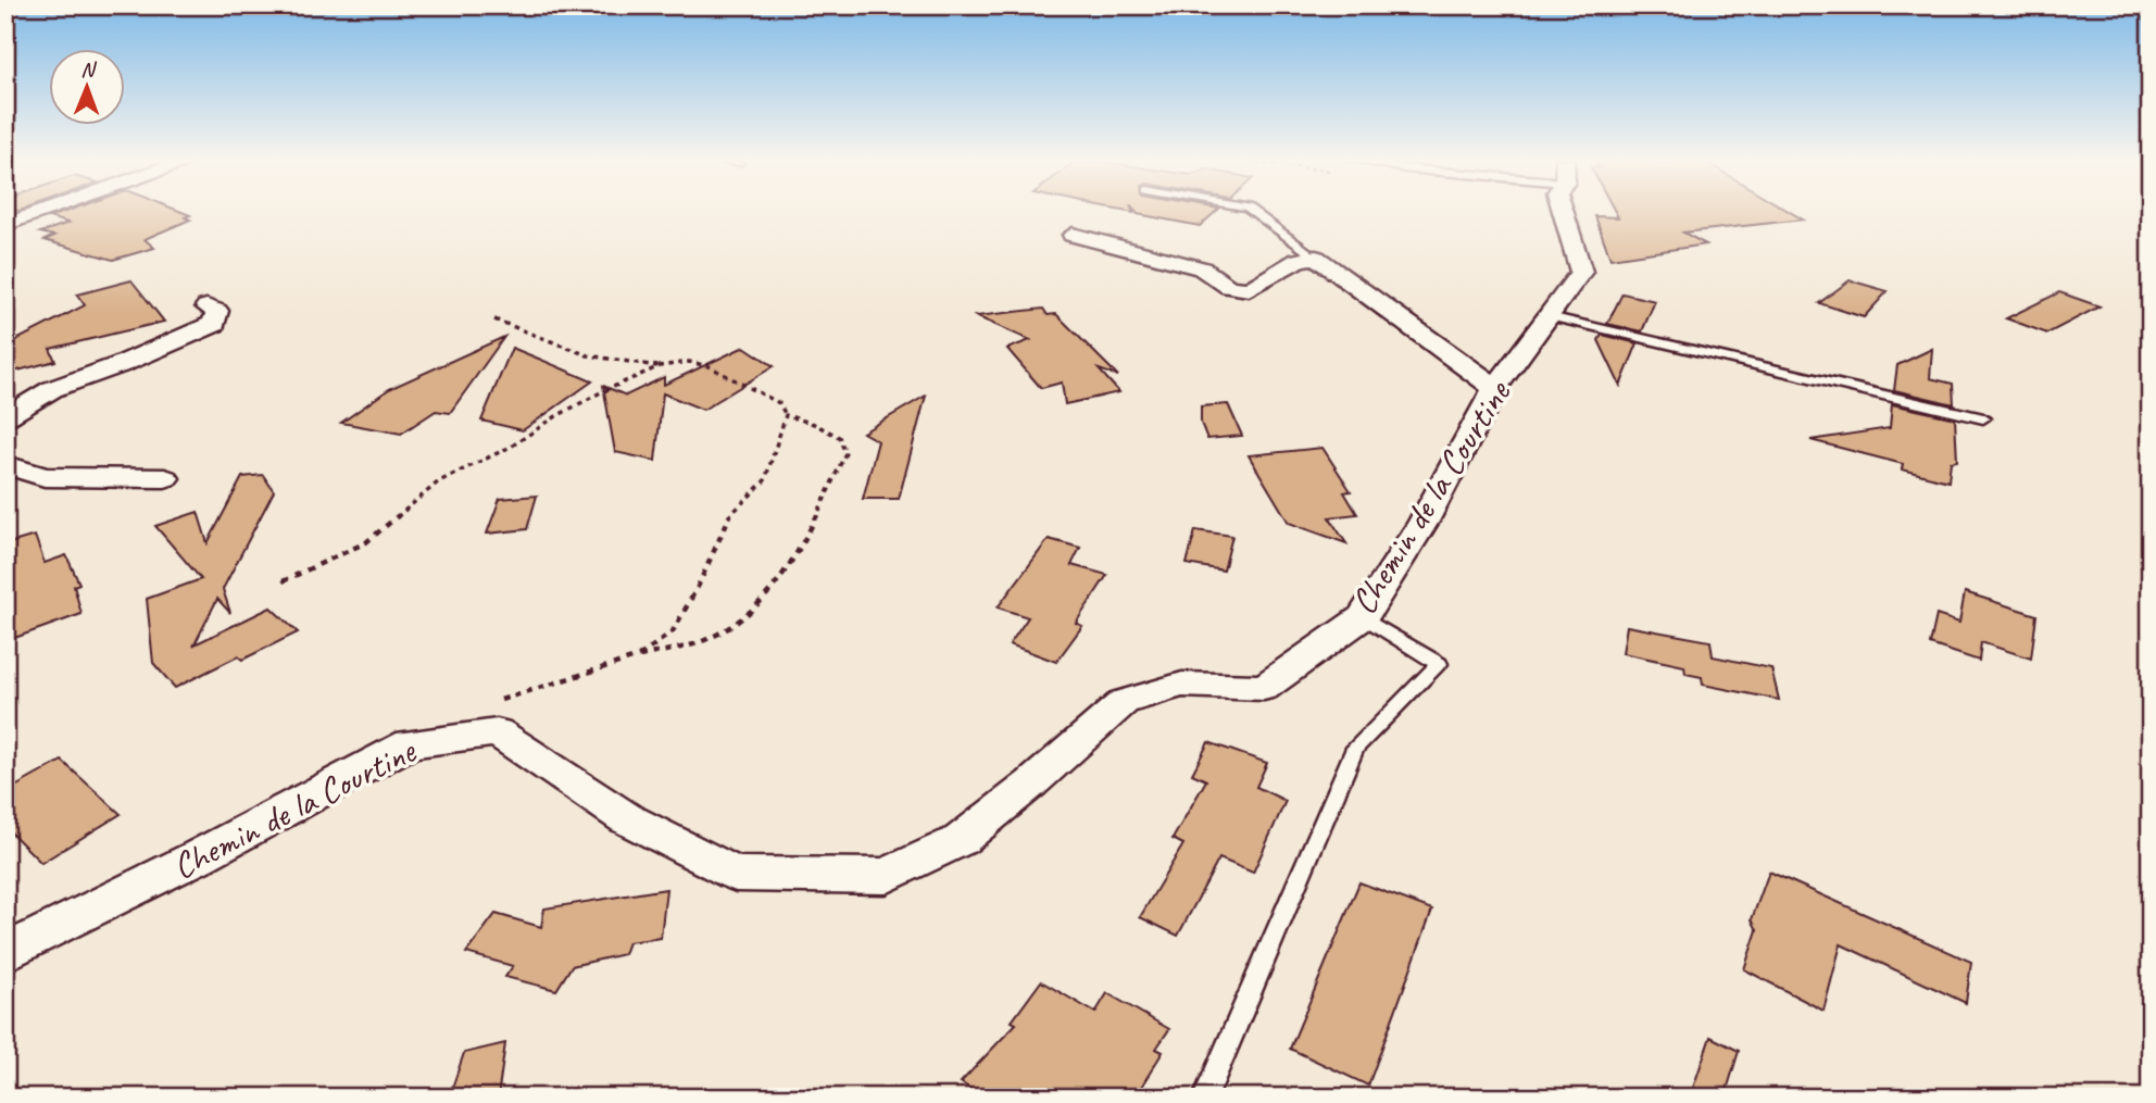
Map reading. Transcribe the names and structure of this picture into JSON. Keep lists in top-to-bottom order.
{
  "streets": {
    "street": ["Chemin de la Courtine"]
  },
  "north": "top"
}
